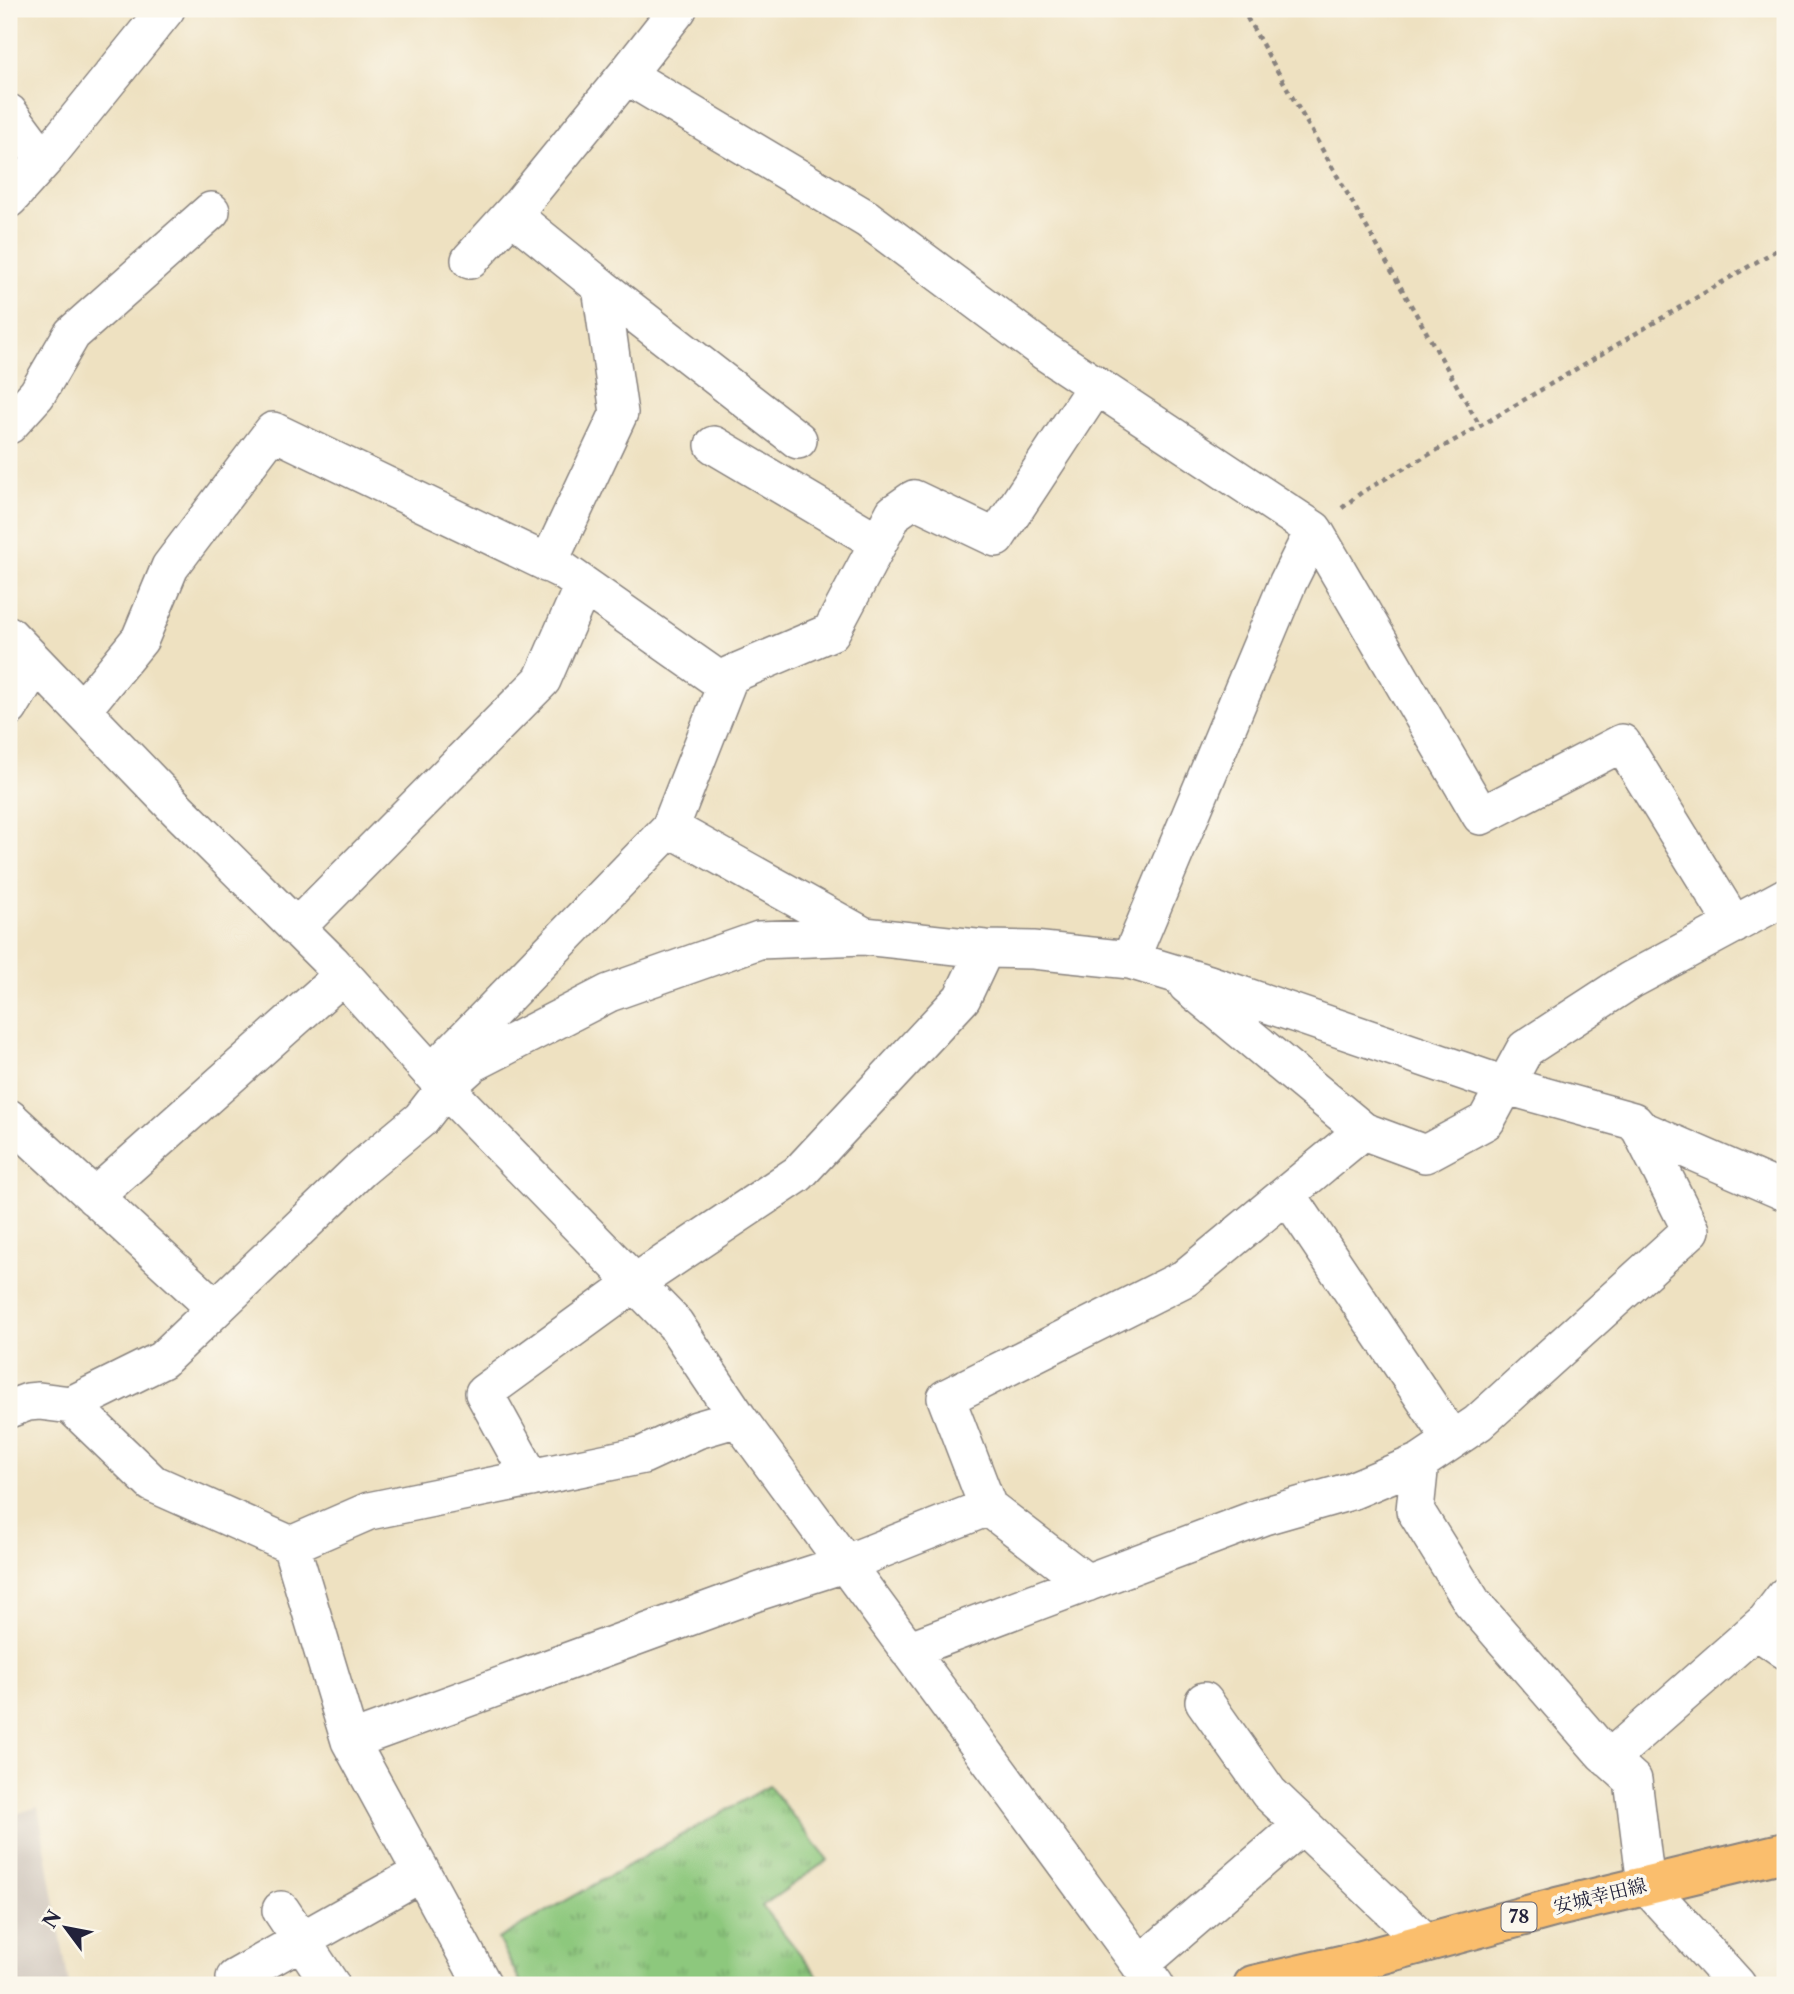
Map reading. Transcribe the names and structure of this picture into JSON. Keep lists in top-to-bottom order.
{
  "streets": {
    "main road": ["安城幸田線", "78"]
  },
  "north": "top left"
}
